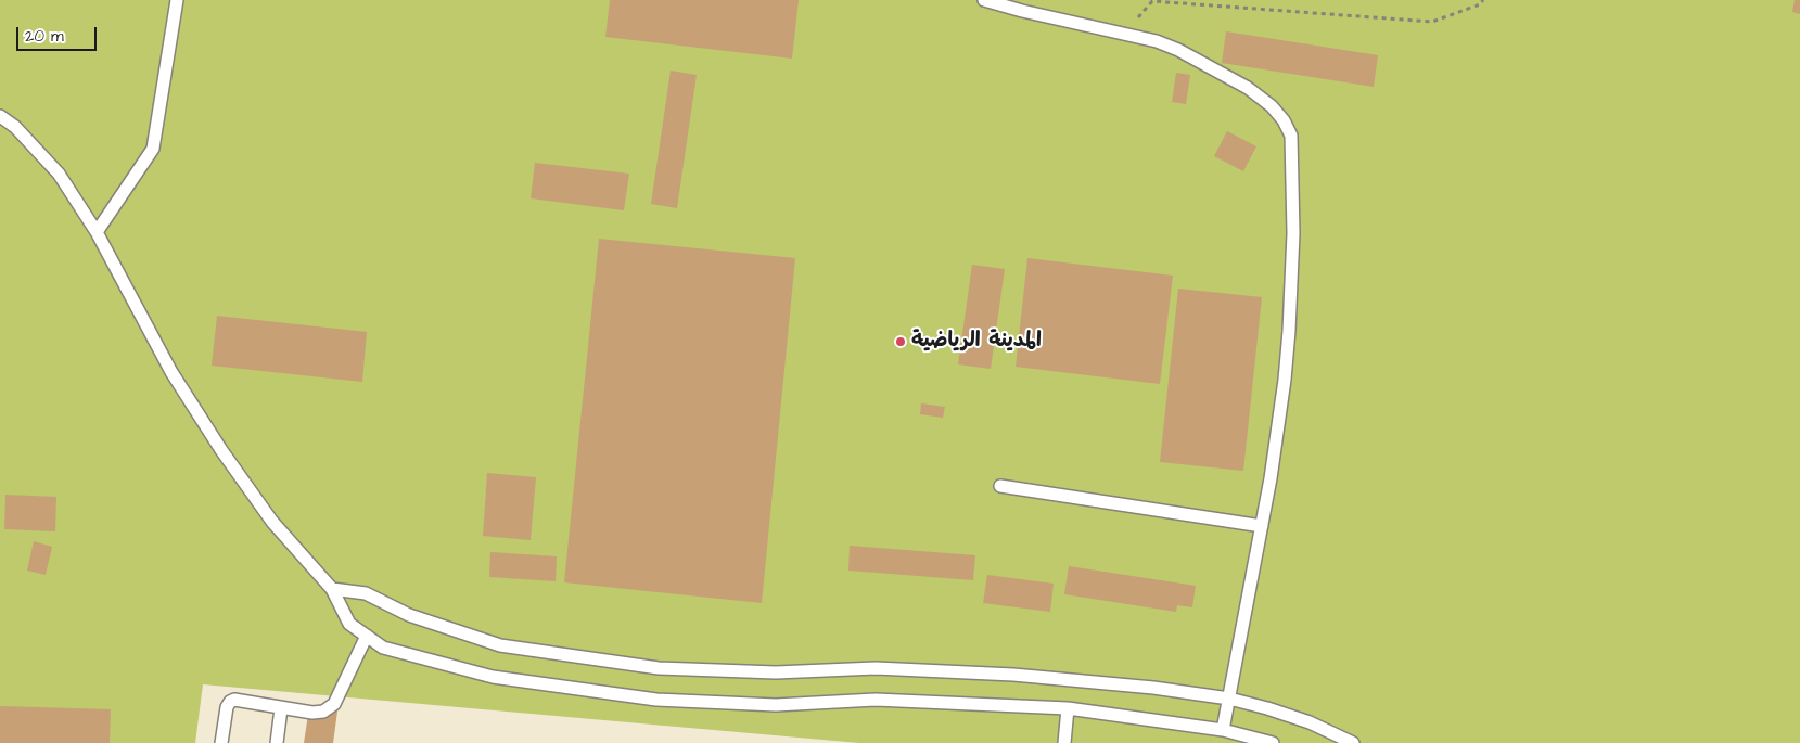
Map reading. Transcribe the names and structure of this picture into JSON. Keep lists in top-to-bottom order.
{
  "places": ["المدينة الرياضية"],
  "scale_bar": "20 m"
}
